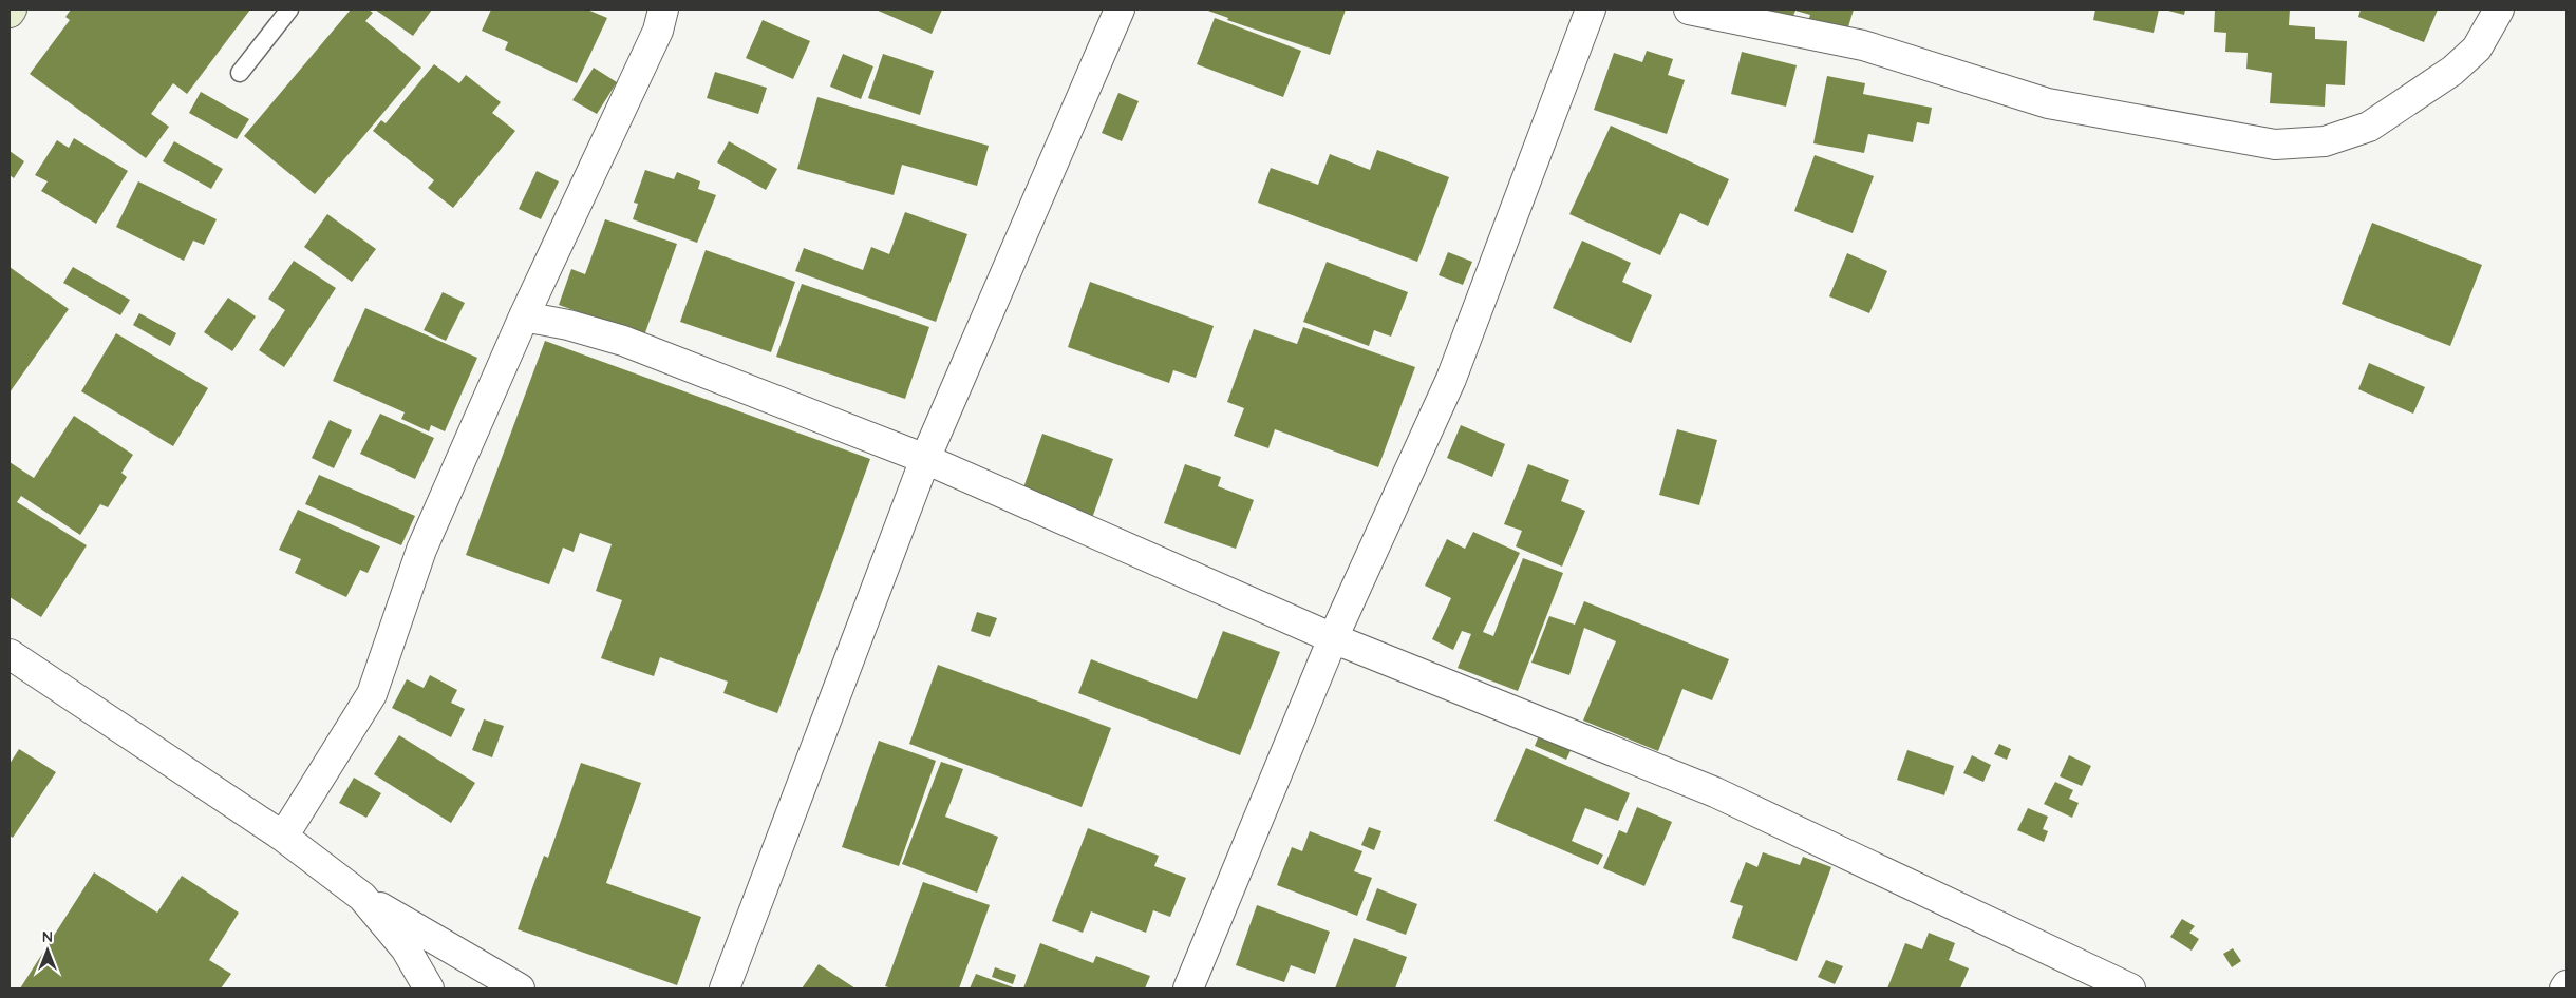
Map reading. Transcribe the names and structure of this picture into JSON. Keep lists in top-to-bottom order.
{
  "north": "top"
}
